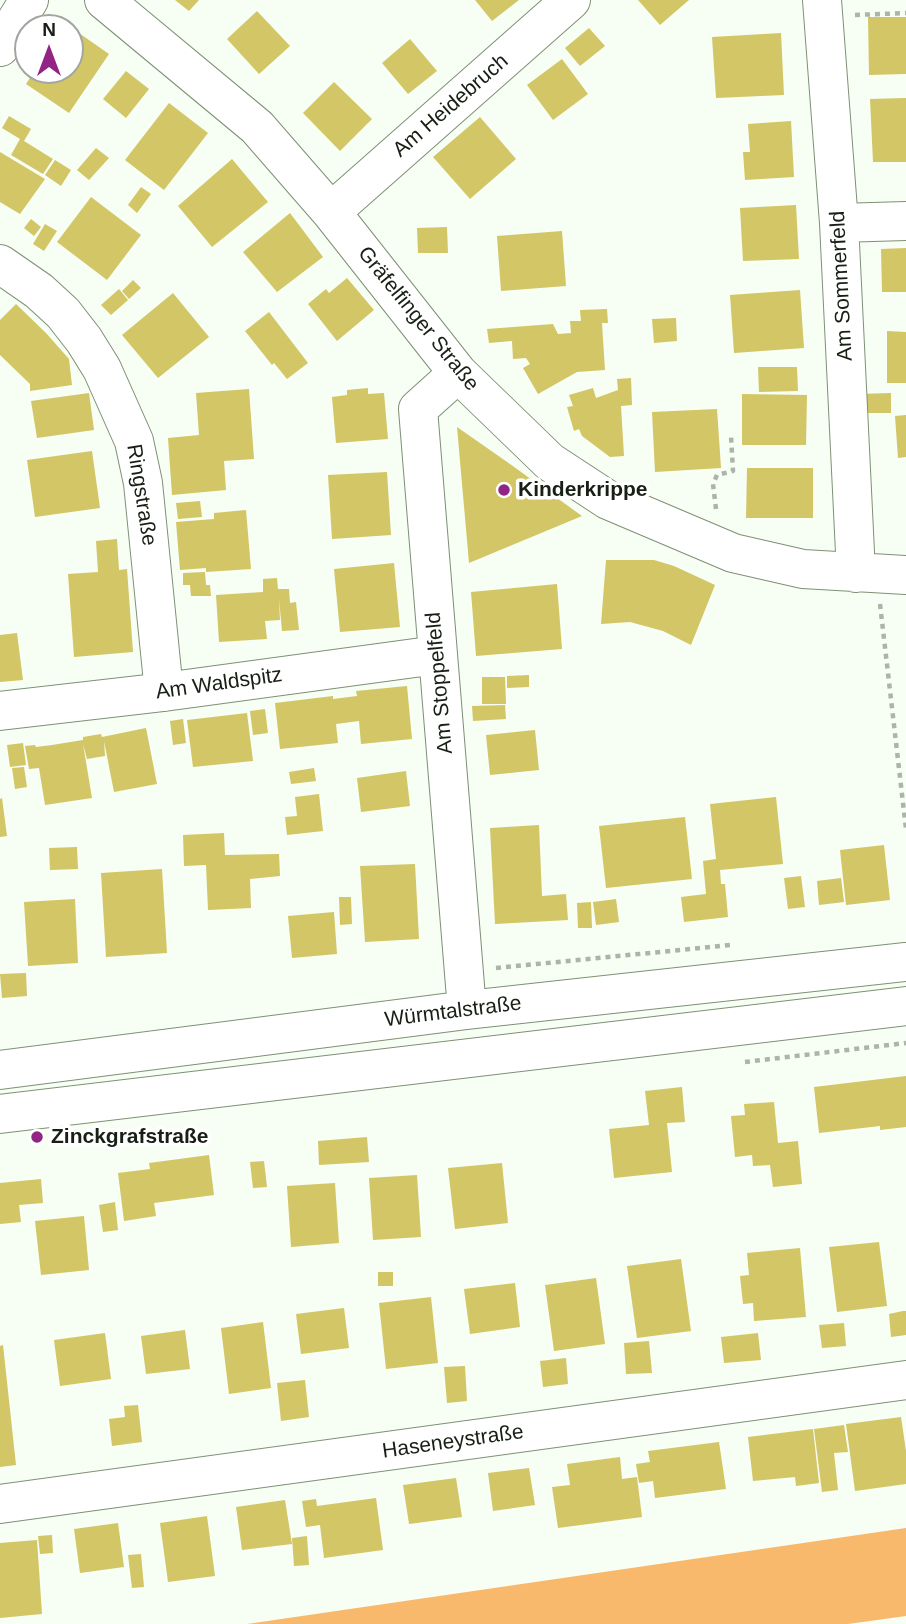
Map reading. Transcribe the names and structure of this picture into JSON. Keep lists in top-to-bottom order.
{
  "streets": {
    "street": [
      "Am Heidebruch",
      "Am Sommerfeld",
      "Gräfelfinger Straße",
      "Ringstraße",
      "Am Stoppelfeld",
      "Am Waldspitz",
      "Würmtalstraße",
      "Haseneystraße"
    ]
  },
  "crossings": [
    ["Am Heidebruch", "Gräfelfinger Straße"],
    ["Am Sommerfeld", "Gräfelfinger Straße"],
    ["Gräfelfinger Straße", "Am Stoppelfeld"],
    ["Ringstraße", "Am Waldspitz"],
    ["Am Stoppelfeld", "Am Waldspitz"],
    ["Am Stoppelfeld", "Würmtalstraße"]
  ],
  "places": ["Kinderkrippe", "Zinckgrafstraße"],
  "north": "top"
}
